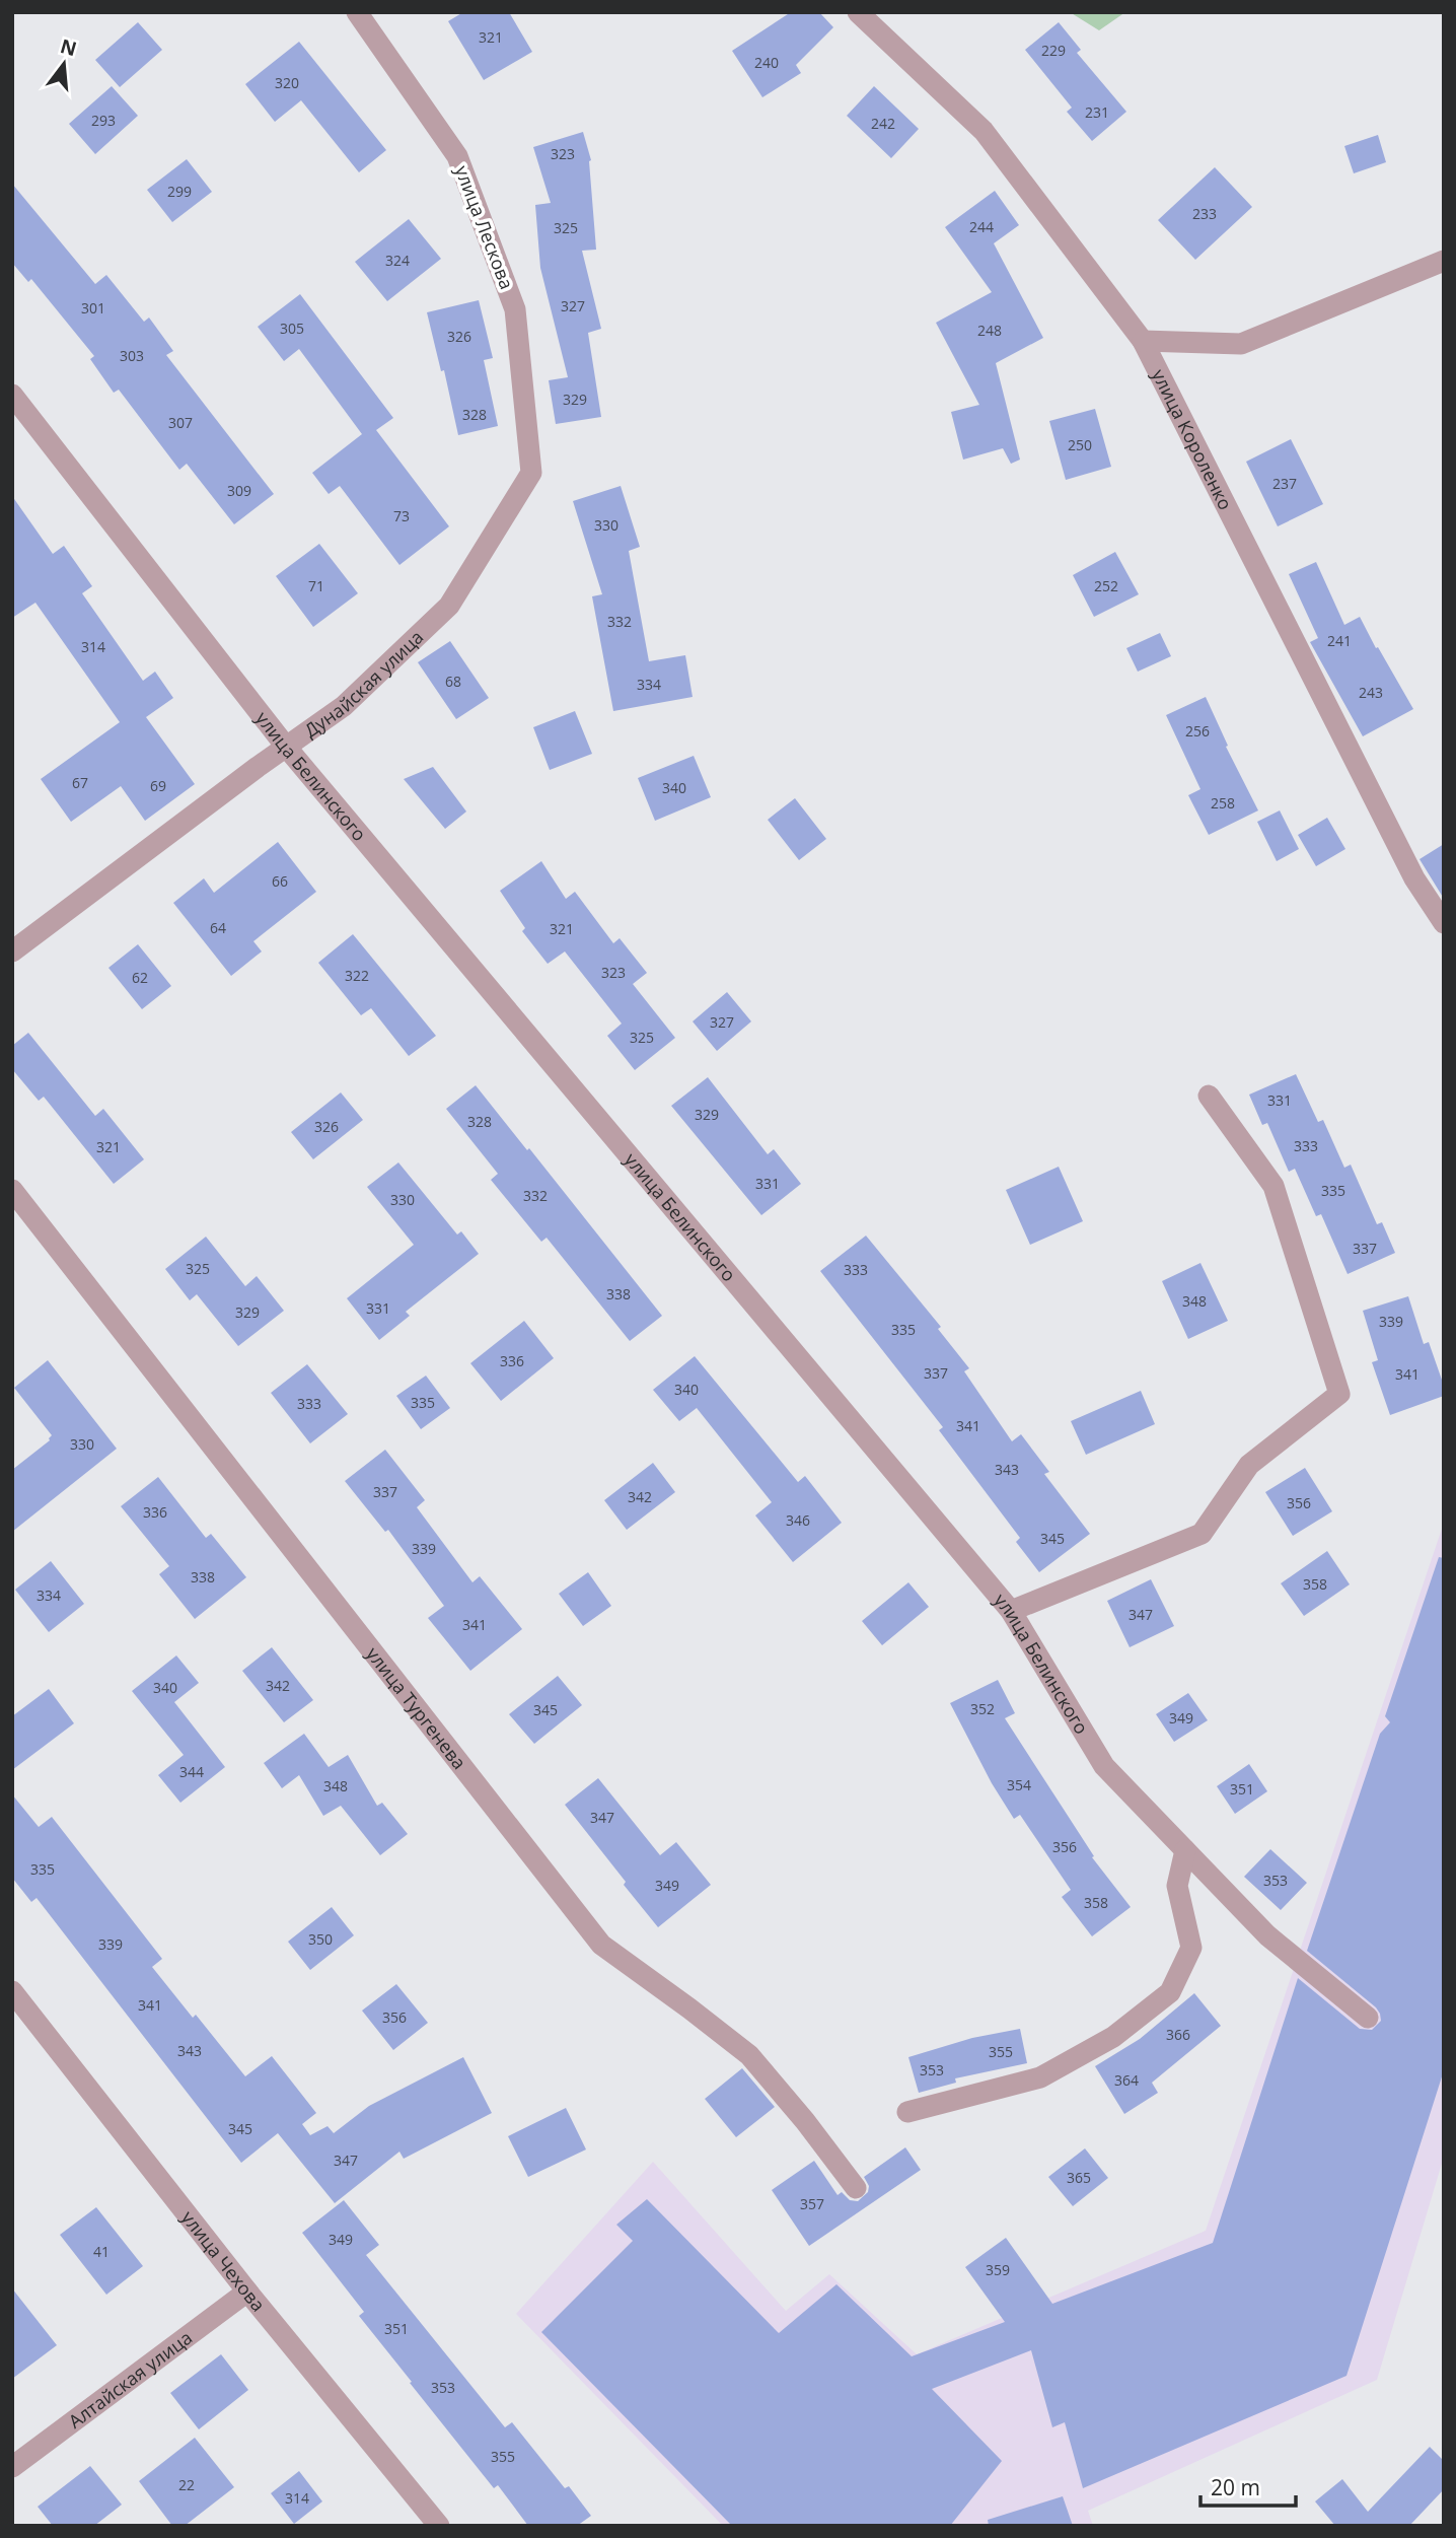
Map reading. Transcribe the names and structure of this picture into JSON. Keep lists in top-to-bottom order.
{
  "streets": {
    "street": [
      "улица Лескова",
      "улица Короленко",
      "Дунайская улица",
      "улица Белинского",
      "улица Тургенева",
      "улица Чехова",
      "Алтайская улица"
    ]
  },
  "crossings": [
    ["улица Лескова", "Дунайская улица"],
    ["Дунайская улица", "улица Белинского"],
    ["улица Чехова", "Алтайская улица"]
  ],
  "house_numbers": [
    "321",
    "229",
    "240",
    "320",
    "231",
    "293",
    "242",
    "323",
    "299",
    "233",
    "244",
    "325",
    "324",
    "327",
    "301",
    "305",
    "248",
    "326",
    "303",
    "329",
    "328",
    "307",
    "250",
    "237",
    "309",
    "73",
    "330",
    "71",
    "252",
    "332",
    "241",
    "314",
    "68",
    "334",
    "243",
    "256",
    "67",
    "69",
    "340",
    "258",
    "66",
    "64",
    "321",
    "323",
    "322",
    "62",
    "327",
    "325",
    "331",
    "329",
    "328",
    "326",
    "333",
    "321",
    "331",
    "335",
    "332",
    "330",
    "337",
    "325",
    "333",
    "338",
    "348",
    "331",
    "329",
    "339",
    "335",
    "336",
    "337",
    "341",
    "340",
    "335",
    "333",
    "341",
    "330",
    "343",
    "337",
    "342",
    "356",
    "336",
    "346",
    "345",
    "339",
    "338",
    "358",
    "334",
    "347",
    "341",
    "342",
    "340",
    "352",
    "345",
    "349",
    "344",
    "354",
    "348",
    "351",
    "347",
    "356",
    "335",
    "353",
    "349",
    "358",
    "350",
    "339",
    "341",
    "356",
    "366",
    "343",
    "355",
    "353",
    "364",
    "345",
    "347",
    "365",
    "357",
    "349",
    "41",
    "359",
    "351",
    "353",
    "355",
    "22",
    "314"
  ],
  "scale_bar": "20 m",
  "north": "top"
}
